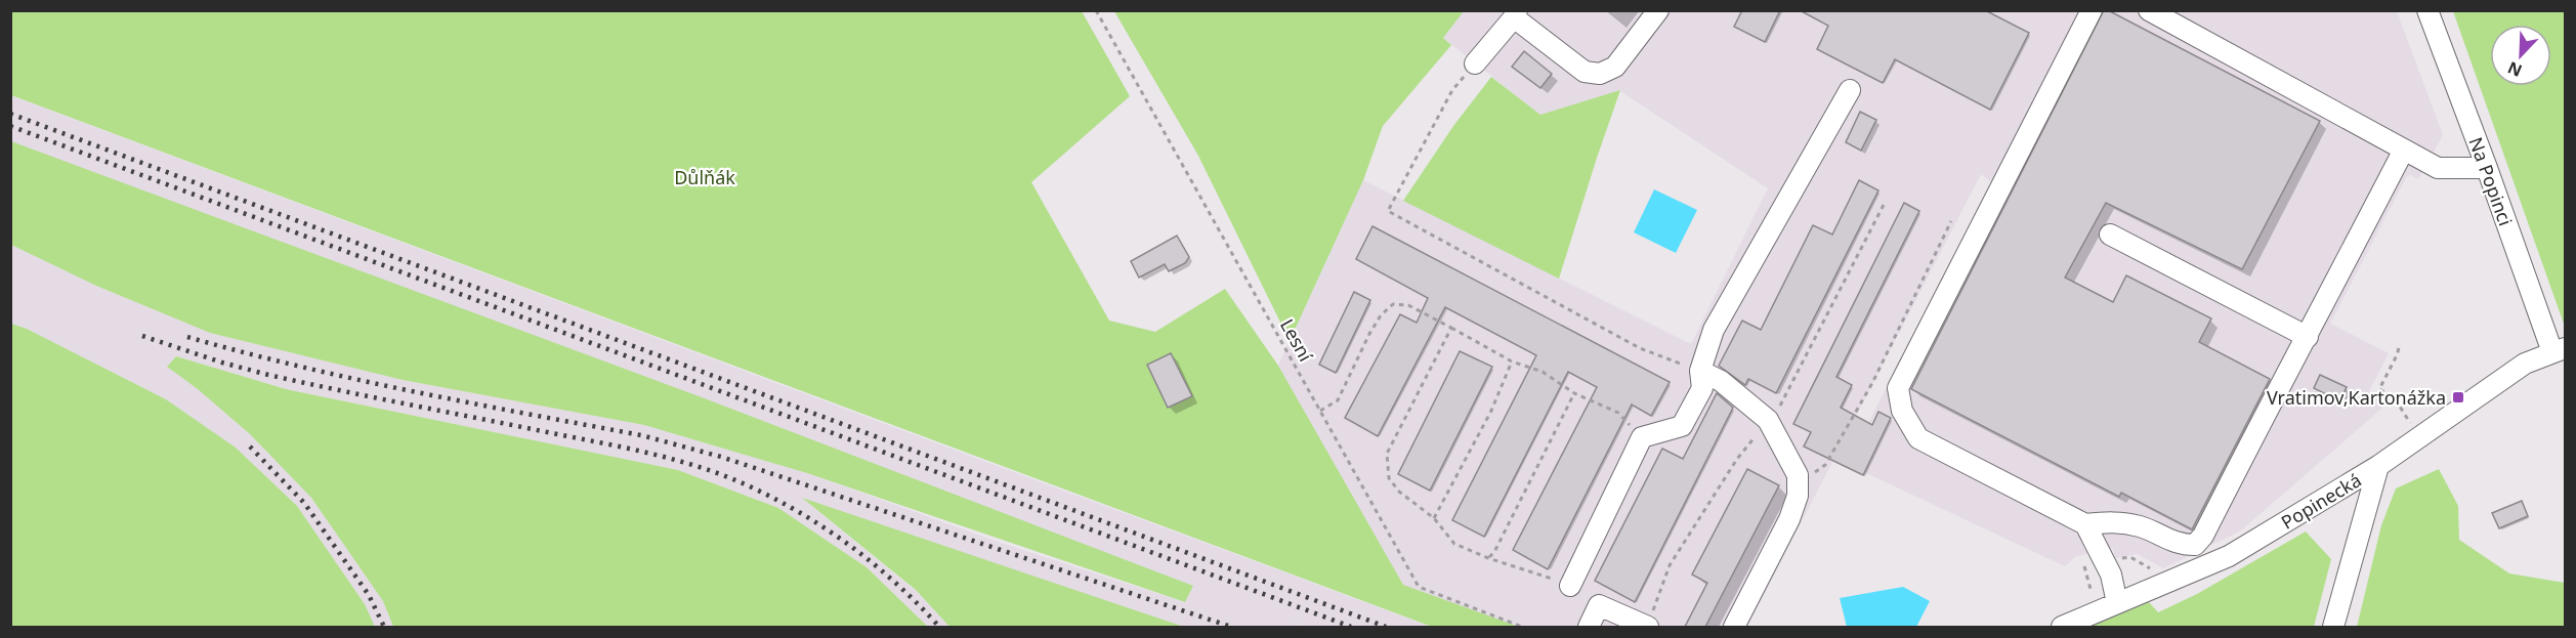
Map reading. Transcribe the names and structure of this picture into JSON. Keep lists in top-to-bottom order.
{
  "streets": {
    "street": ["Na Popinci", "Popinecká"],
    "path": ["Lesní"]
  },
  "crossings": [
    ["Na Popinci", "Popinecká"]
  ],
  "parks": ["Důlňák"],
  "places": {
    "transit": ["Vratimov,Kartonážka"]
  },
  "north": "bottom left"
}
